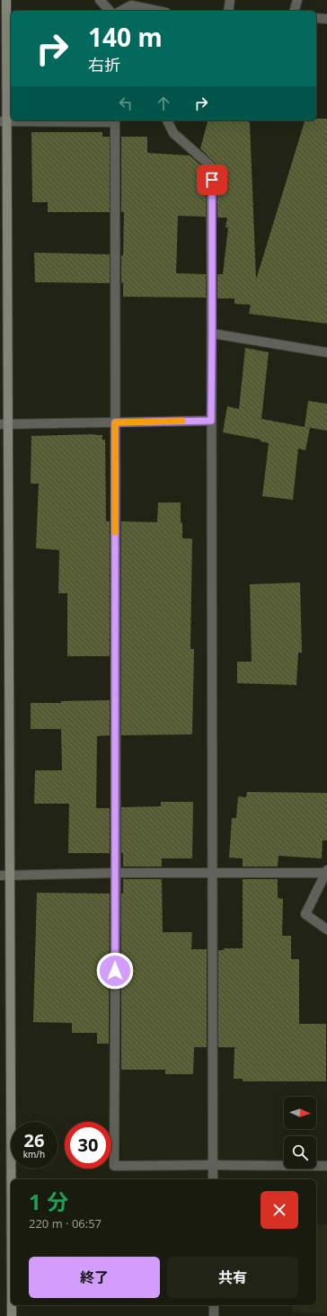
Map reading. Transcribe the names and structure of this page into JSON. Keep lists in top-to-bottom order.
{
  "north": "right",
  "page": {
    "turn": ["140 m", "右折"],
    "speed": "26 km/h",
    "limit": "30",
    "heading": ["1 分", "220 m · 06:57"],
    "buttons": ["終了", "共有"]
  }
}
